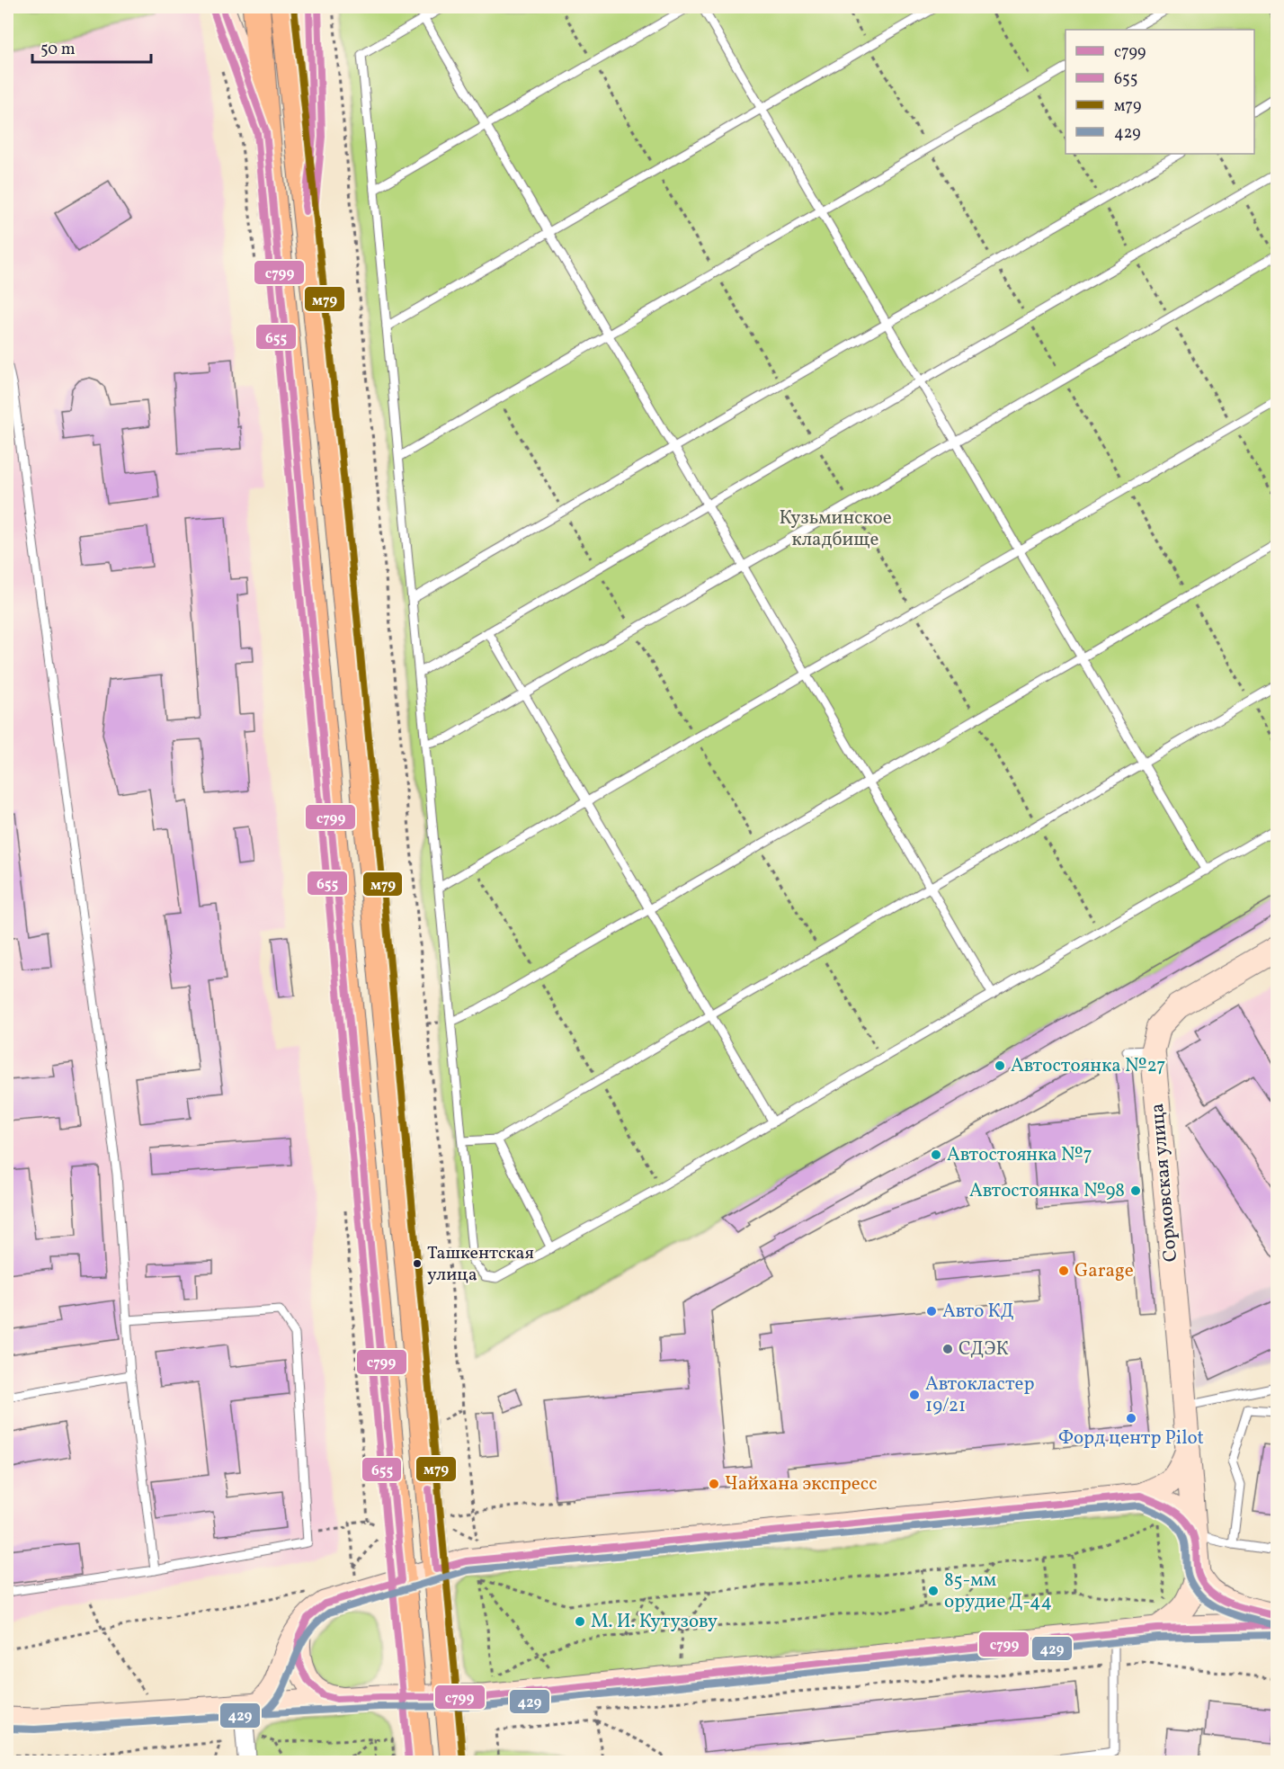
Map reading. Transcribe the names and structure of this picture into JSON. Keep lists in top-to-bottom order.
{
  "streets": {
    "main road": ["Сормовская улица"]
  },
  "parks": ["Кузьминское кладбище"],
  "places": [
    "Автостоянка №27",
    "Автостоянка №7",
    "Автостоянка №98",
    "Ташкентская улица",
    "Garage",
    "Авто КД",
    "СДЭК",
    "Автокластер 19/21",
    "Форд центр Pilot",
    "Чайхана экспресс",
    "85-мм орудие Д-44",
    "М. И. Кутузову"
  ],
  "lines": [
    "transit line с799",
    "transit line 655",
    "transit line м79",
    "transit line 429"
  ],
  "legend": [
    "с799",
    "655",
    "м79",
    "429"
  ],
  "scale_bar": "50 m"
}
